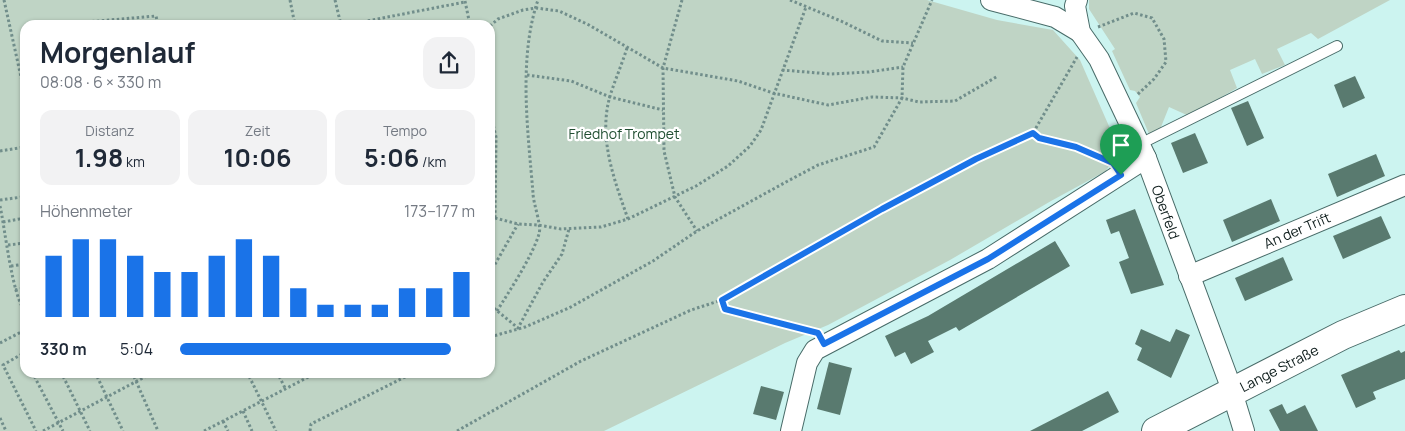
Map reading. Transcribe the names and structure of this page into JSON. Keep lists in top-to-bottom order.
{
  "streets": {
    "street": ["Oberfeld", "An der Trift", "Lange Straße"]
  },
  "crossings": [
    ["Oberfeld", "An der Trift"],
    ["Oberfeld", "Lange Straße"]
  ],
  "parks": ["Friedhof Trompet"],
  "page": {
    "heading": ["Morgenlauf", "08:08 · 6 × 330 m"],
    "stats": [
      ["Distanz", "1.98 km"],
      ["Zeit", "10:06"],
      ["Tempo", "5:06 /km"]
    ],
    "chart": ["Höhenmeter", "173–177 m"],
    "list": [
      {
        "name": "330 m",
        "note": "5:04"
      }
    ]
  }
}
